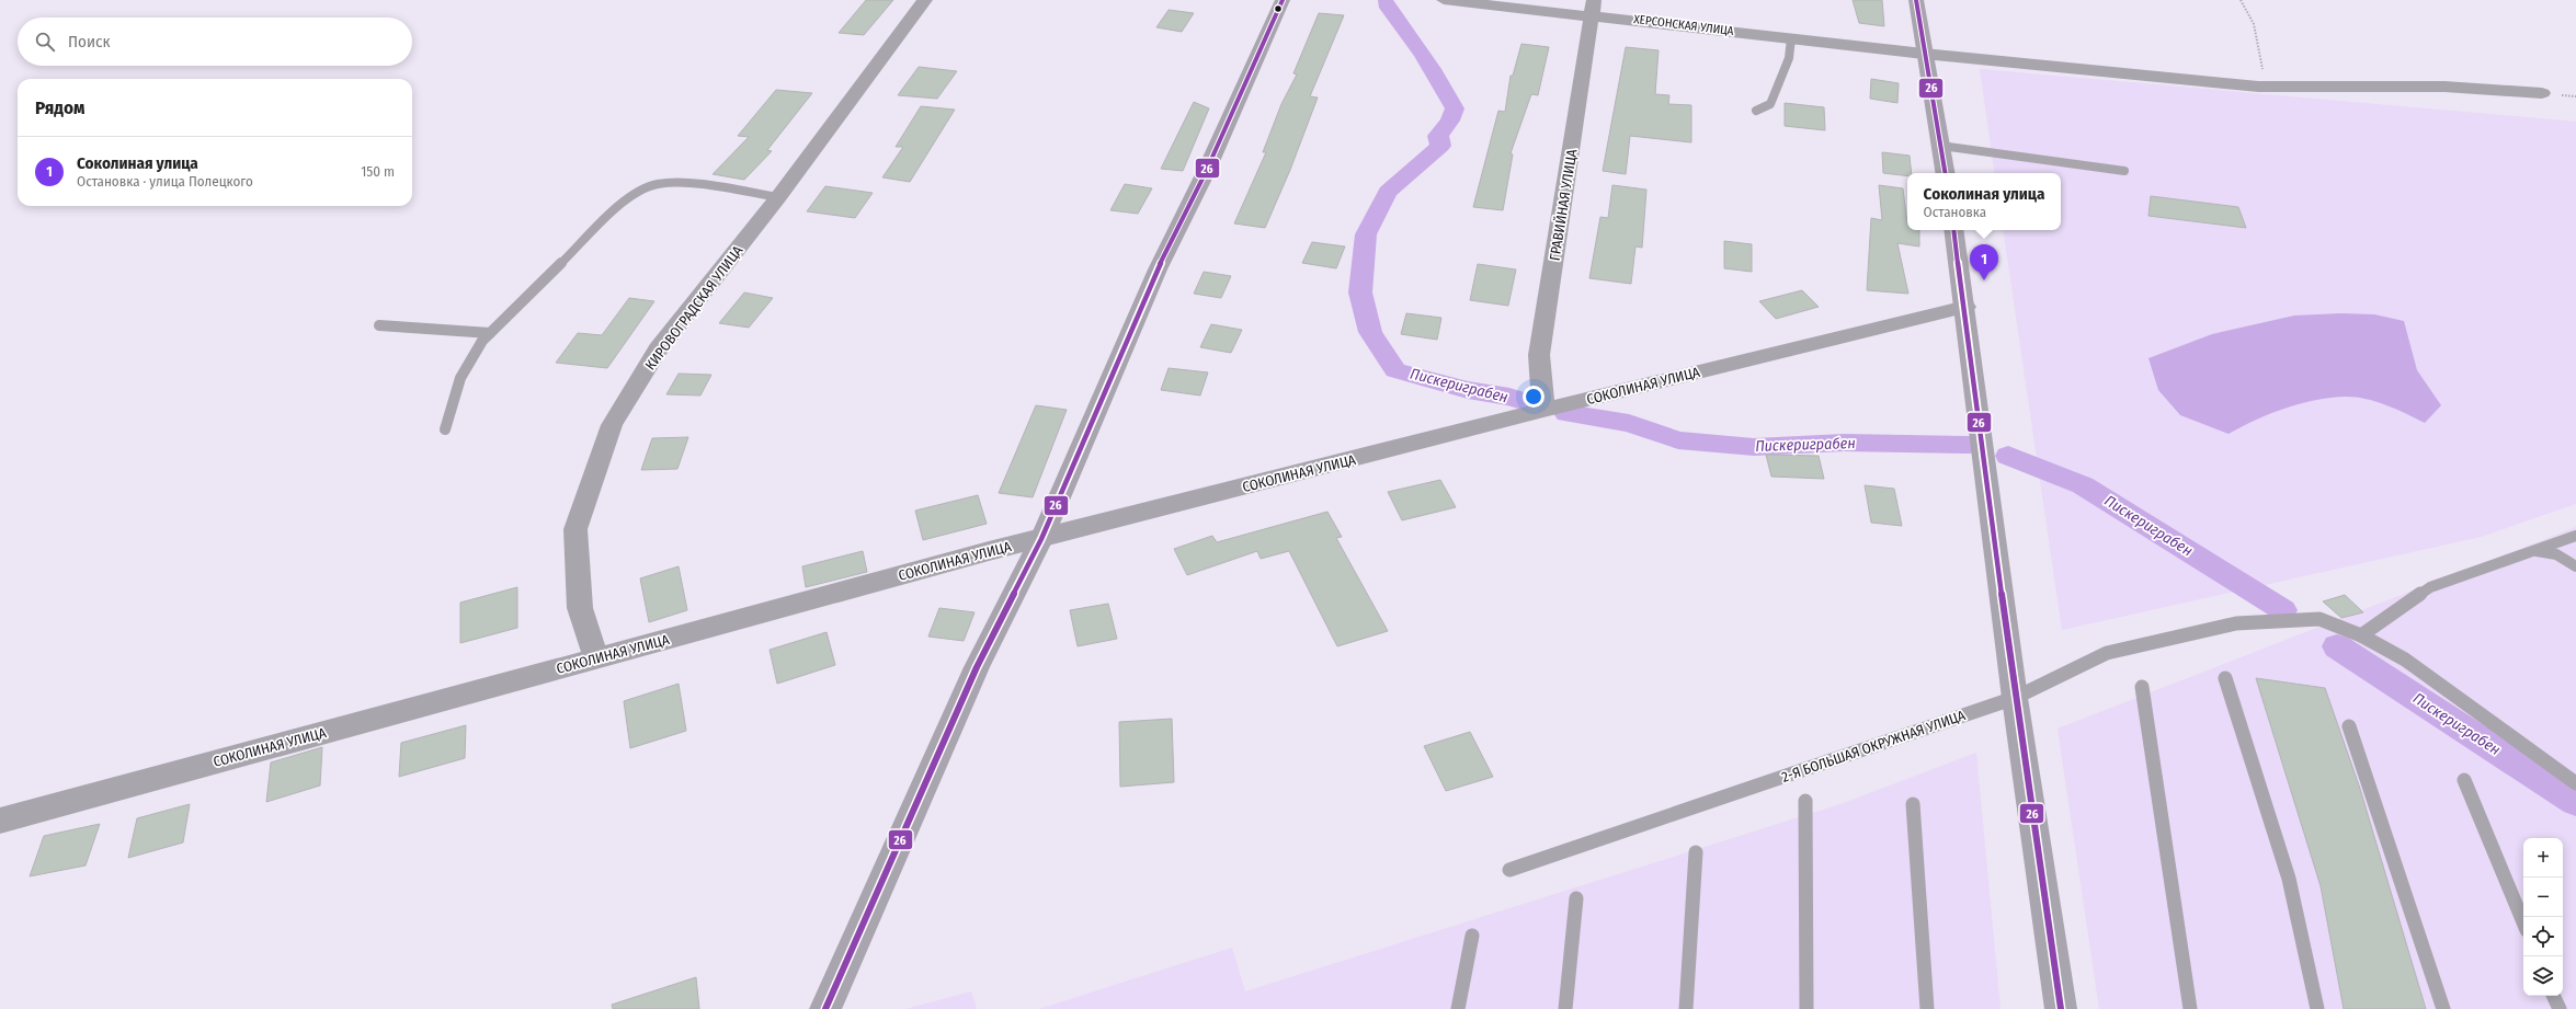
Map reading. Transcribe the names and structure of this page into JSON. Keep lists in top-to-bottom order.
{
  "streets": {
    "street": [
      "ХЕРСОНСКАЯ УЛИЦА",
      "ГРАВИЙНАЯ УЛИЦА",
      "КИРОВОГРАДСКАЯ УЛИЦА",
      "СОКОЛИНАЯ УЛИЦА"
    ],
    "lane": ["2-Я БОЛЬШАЯ ОКРУЖНАЯ УЛИЦА"]
  },
  "crossings": [
    ["ХЕРСОНСКАЯ УЛИЦА", "ГРАВИЙНАЯ УЛИЦА"],
    ["ГРАВИЙНАЯ УЛИЦА", "СОКОЛИНАЯ УЛИЦА"],
    ["КИРОВОГРАДСКАЯ УЛИЦА", "СОКОЛИНАЯ УЛИЦА"]
  ],
  "water": ["Пискериграбен"],
  "lines": ["transit line 26"],
  "page": {
    "search": "Поиск",
    "heading": "Рядом",
    "list": [
      {
        "mark": "1",
        "name": "Соколиная улица",
        "note": "Остановка · улица Полецкого",
        "value": "150 m"
      }
    ],
    "popup": ["Соколиная улица", "Остановка"],
    "pins": "1",
    "map_buttons": ["+", "−"]
  }
}
